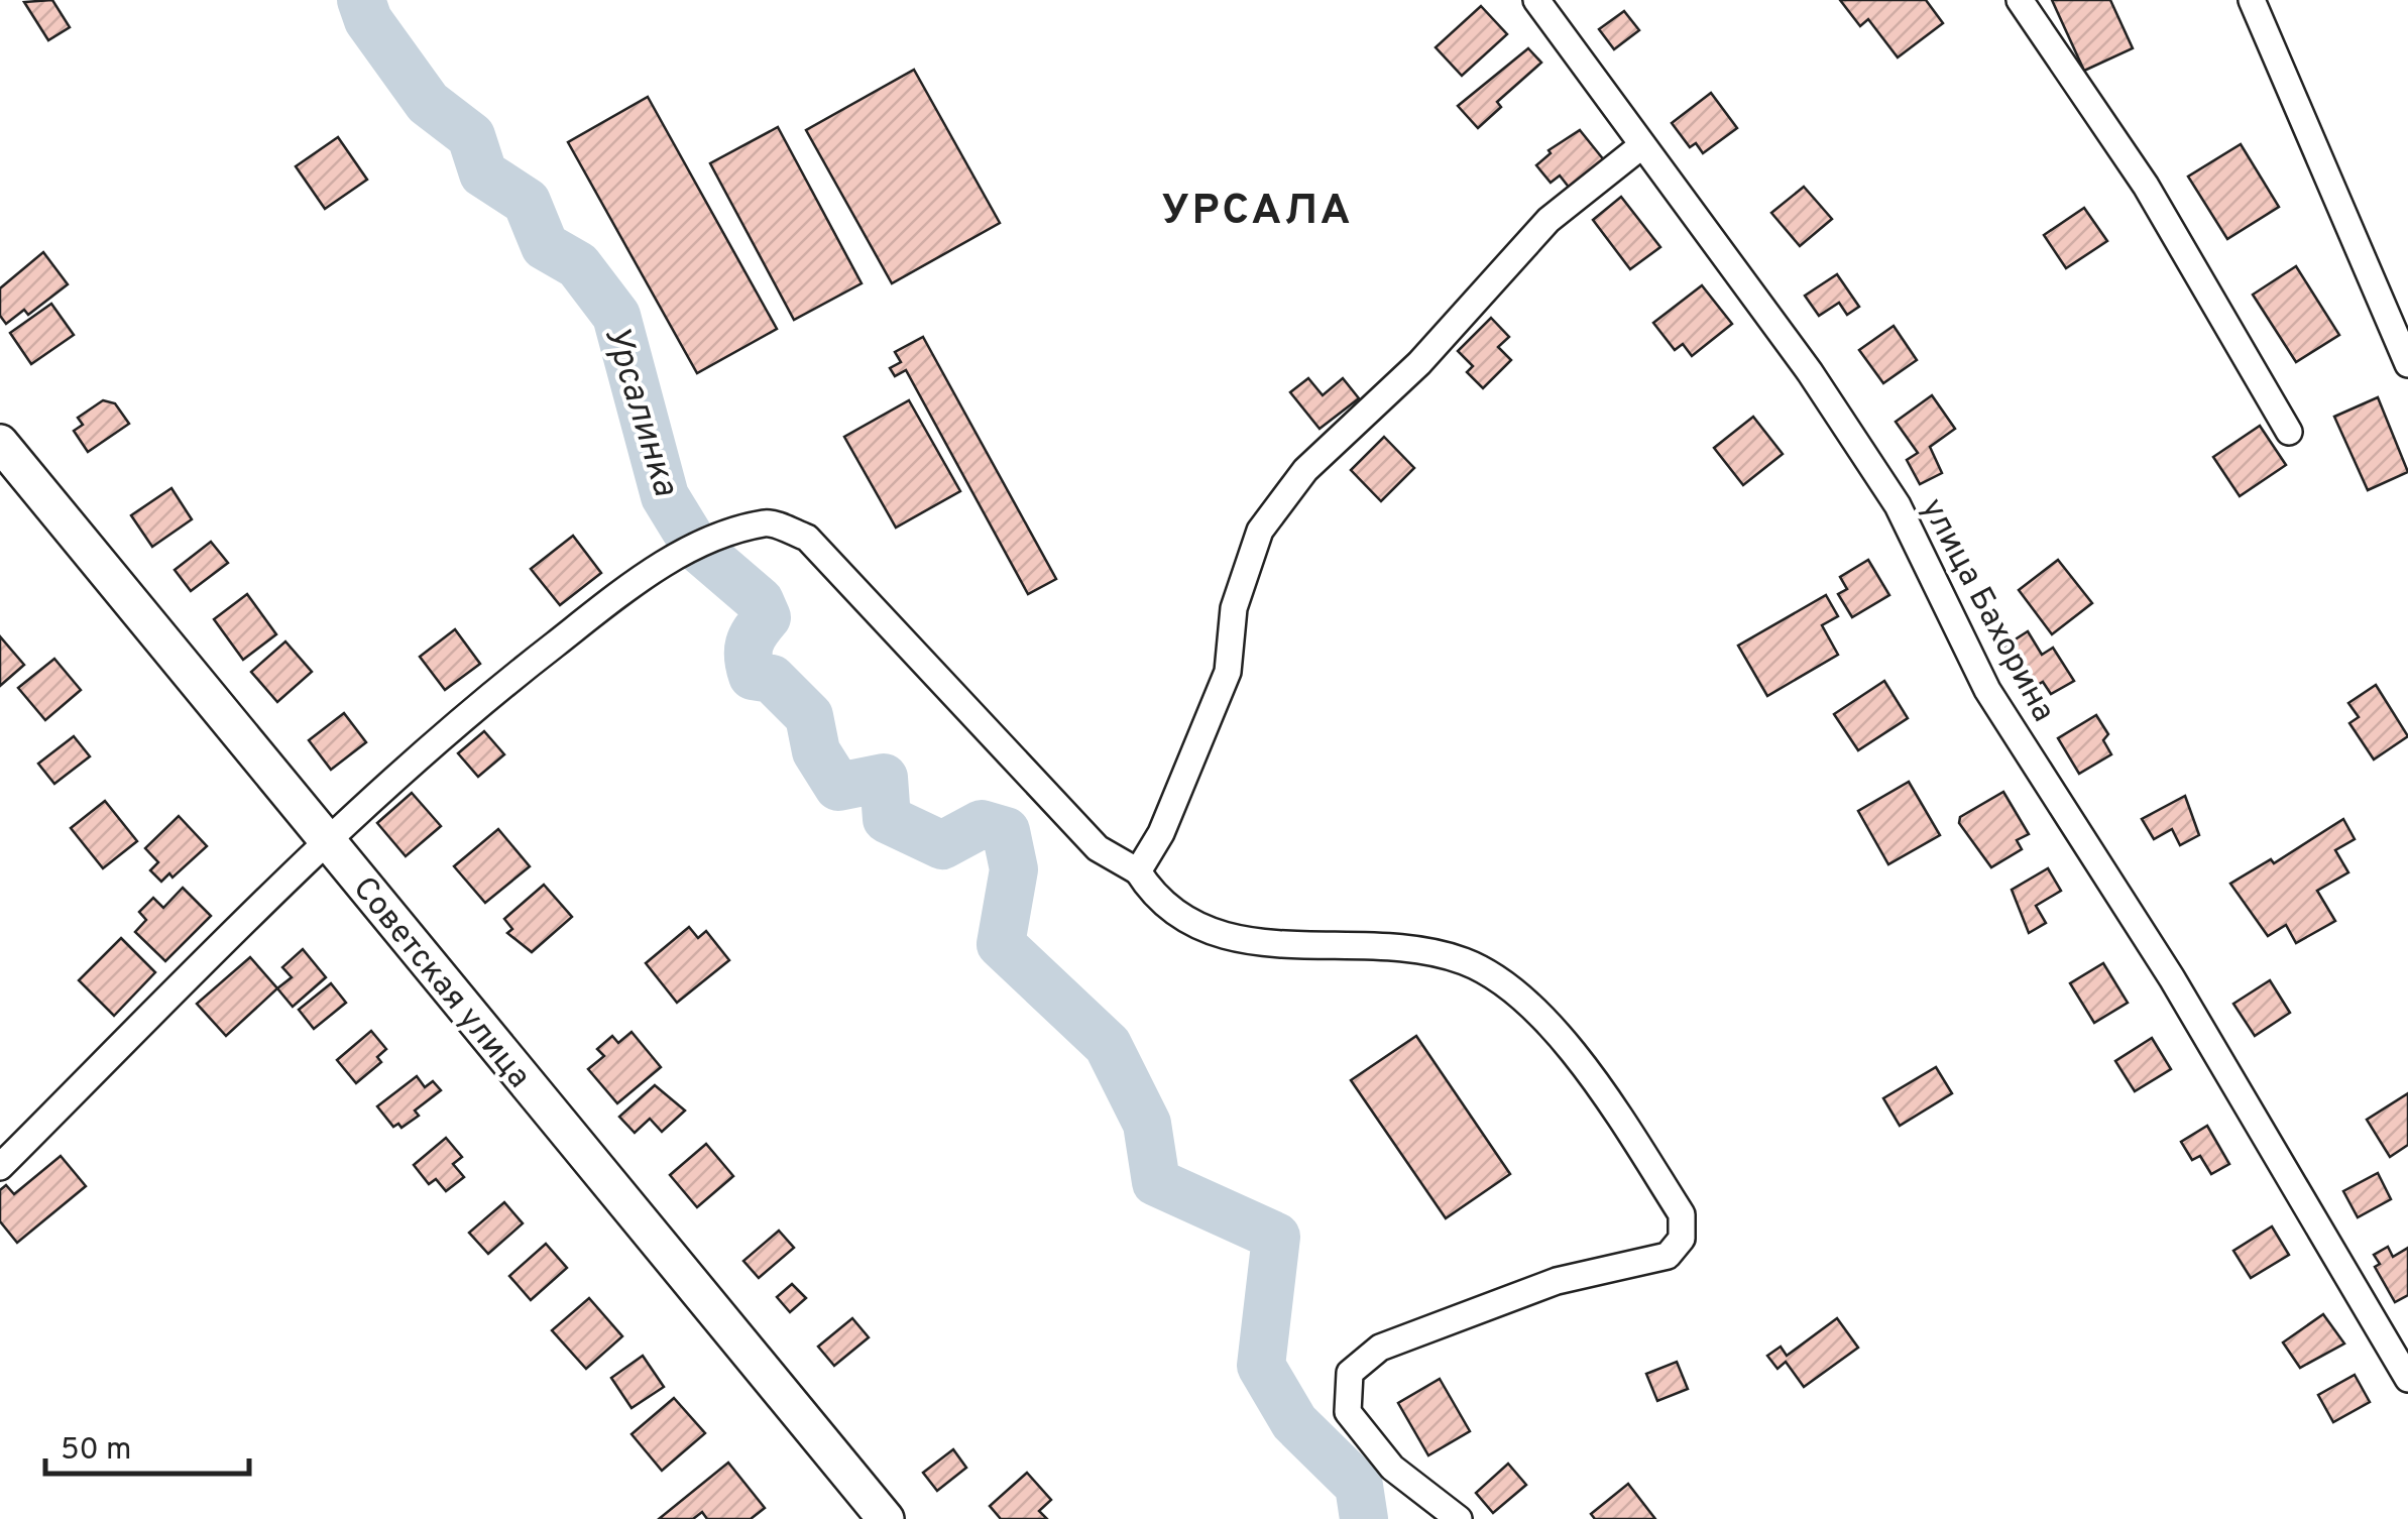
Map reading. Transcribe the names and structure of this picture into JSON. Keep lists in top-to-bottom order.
{
  "streets": {
    "street": ["улица Бахорина", "Советская улица"]
  },
  "districts": ["УРСАЛА"],
  "water": ["Урсалинка"],
  "scale_bar": "50 m"
}
